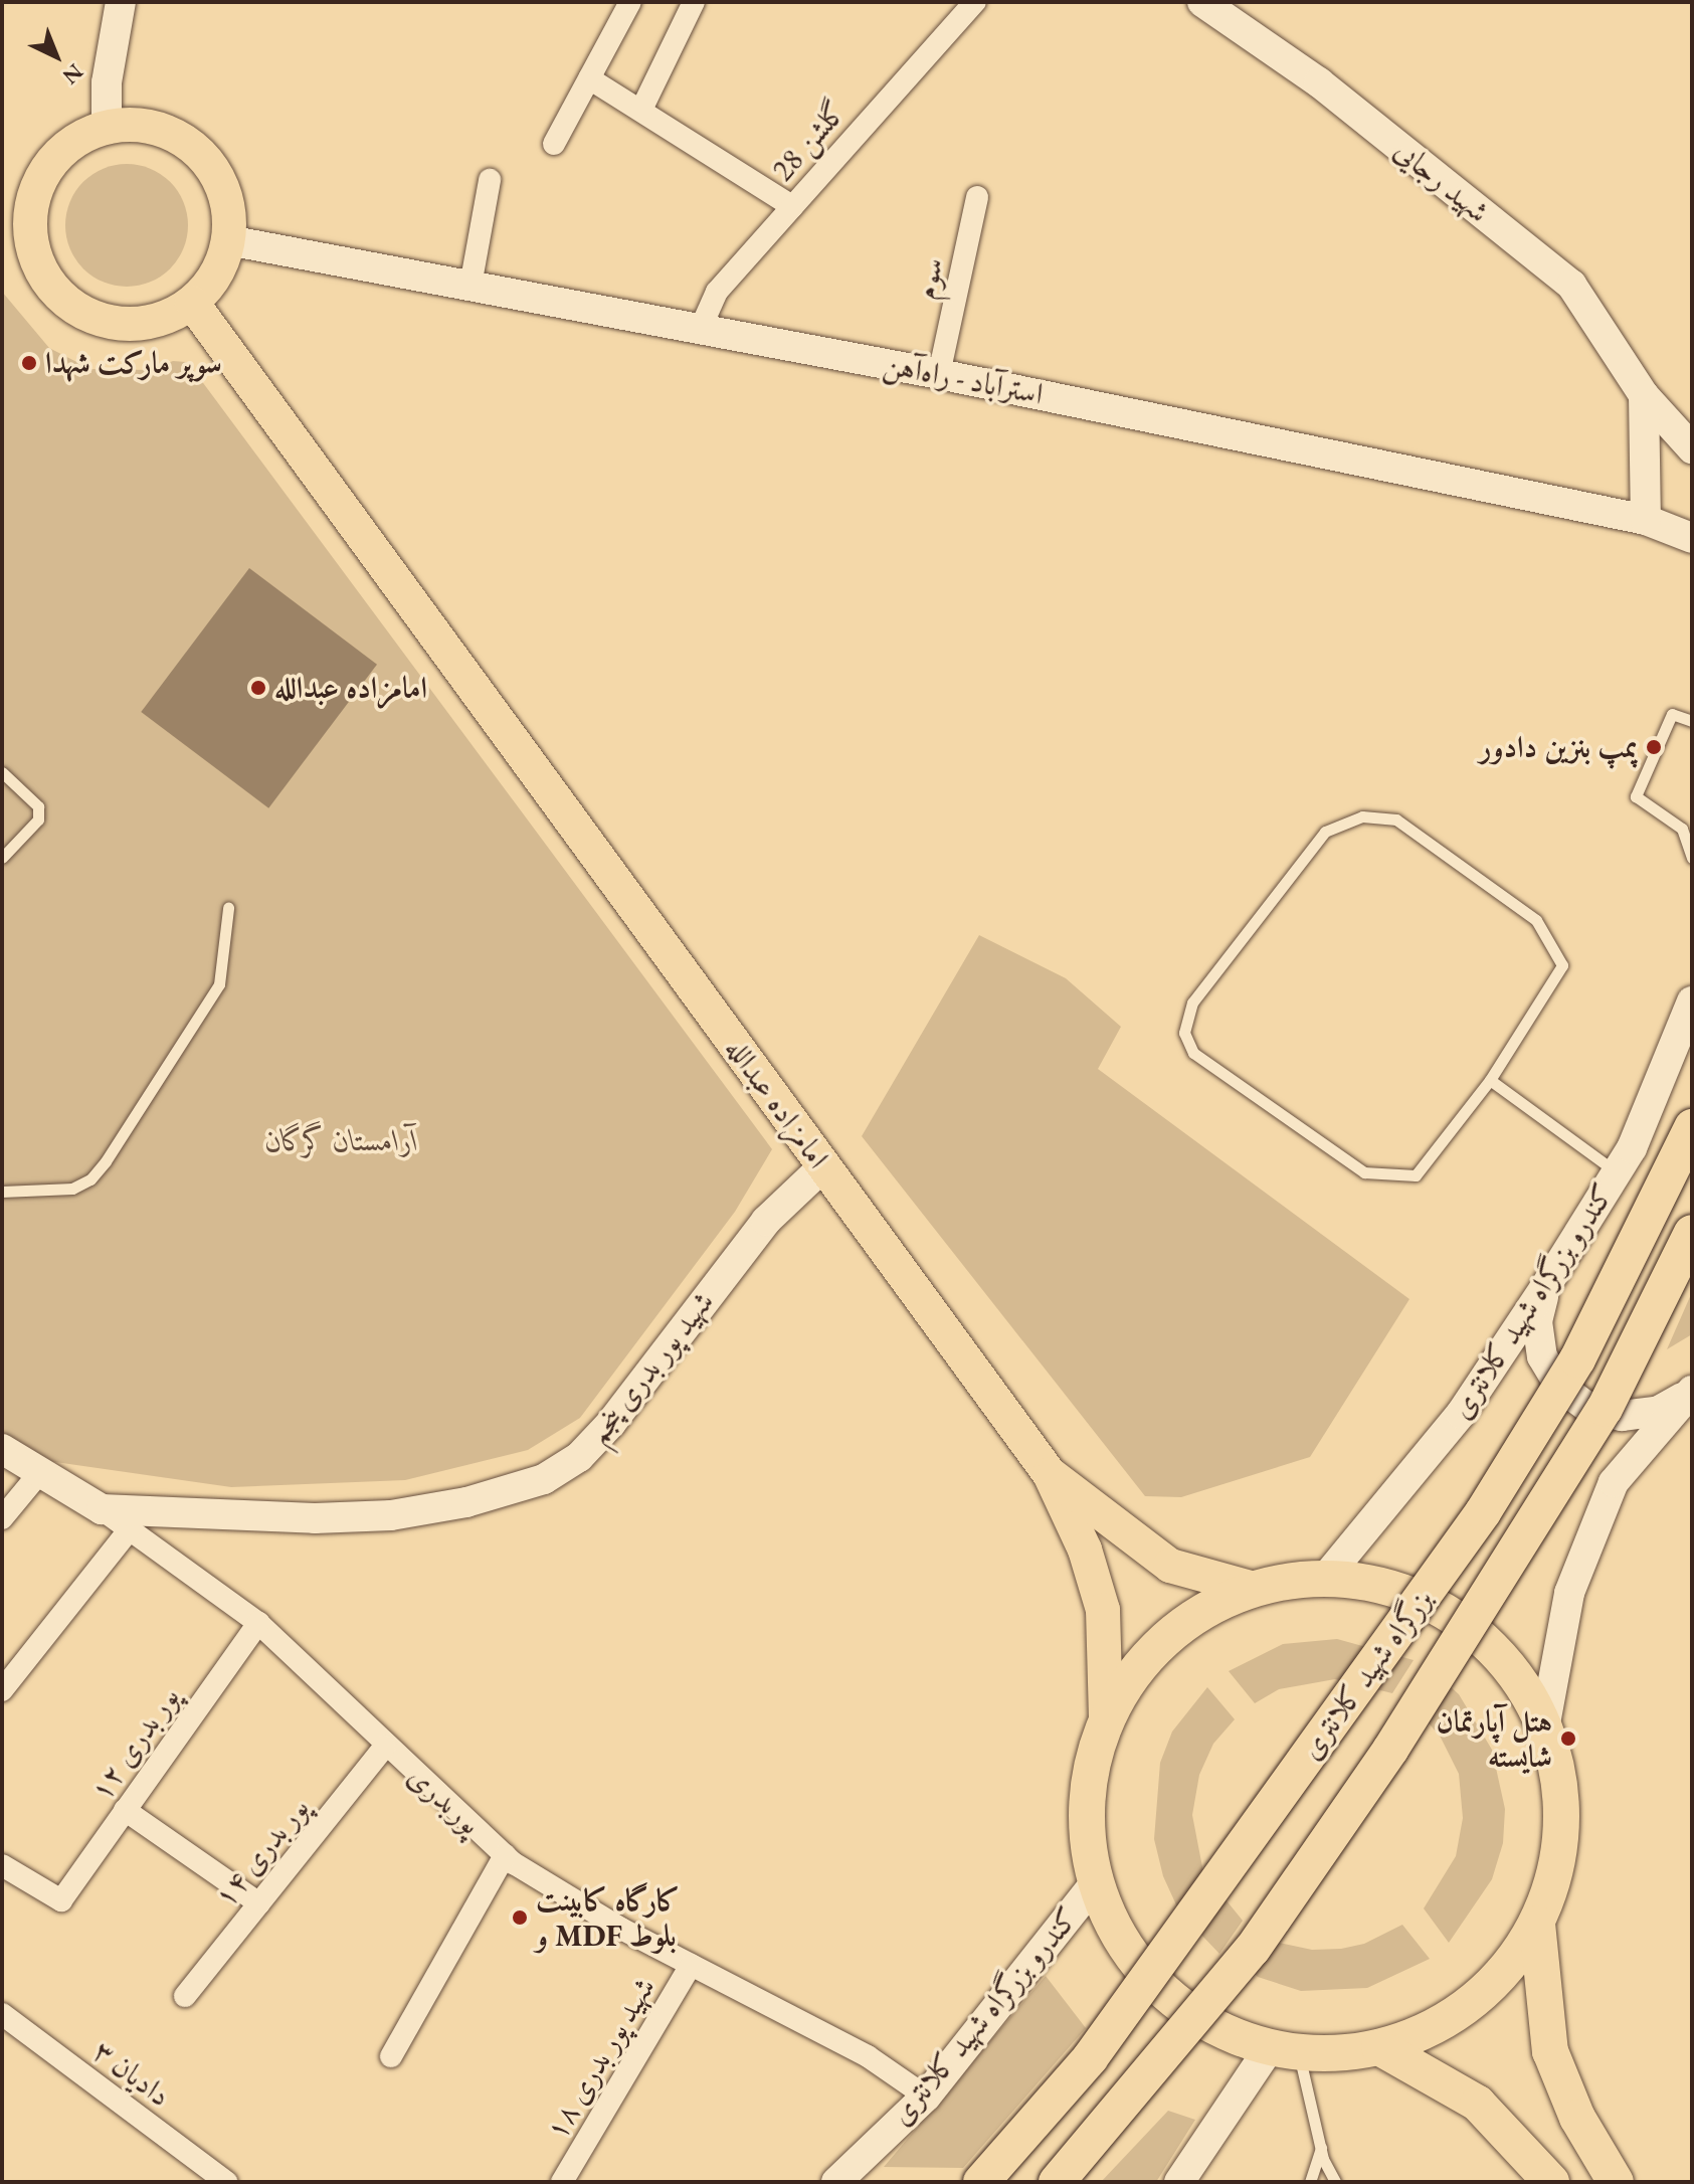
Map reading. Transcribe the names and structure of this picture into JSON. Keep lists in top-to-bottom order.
{
  "streets": {
    "highway": ["بزرگراه شهید کلانتری"],
    "main road": [
      "شهید رجایی",
      "استرآباد - راه‌آهن",
      "امامزاده عبدالله",
      "کندرو بزرگراه شهید کلانتری",
      "شهید پور بدری پنجم",
      "پوربدری"
    ],
    "street": [
      "گلشن 28",
      "سوم",
      "پور بدری ۱۲",
      "پور بدری ۱۴",
      "شهید پور بدری ۱۸",
      "دادیان ۳"
    ]
  },
  "crossings": [
    ["گلشن 28", "استرآباد - راه‌آهن"],
    ["سوم", "استرآباد - راه‌آهن"],
    ["استرآباد - راه‌آهن", "امامزاده عبدالله"],
    ["امامزاده عبدالله", "شهید پور بدری پنجم"],
    ["کندرو بزرگراه شهید کلانتری", "پوربدری"],
    ["شهید پور بدری پنجم", "پوربدری"],
    ["پور بدری ۱۲", "پوربدری"],
    ["پوربدری", "پور بدری ۱۴"],
    ["پوربدری", "شهید پور بدری ۱۸"]
  ],
  "parks": ["آرامستان گرگان"],
  "places": [
    "سوپر مارکت شهدا",
    "امامزاده عبدالله",
    "پمپ بنزین دادور",
    "هتل آپارتمان شایسته",
    "کارگاه کابینت و MDF بلوط"
  ],
  "north": "bottom right"
}
